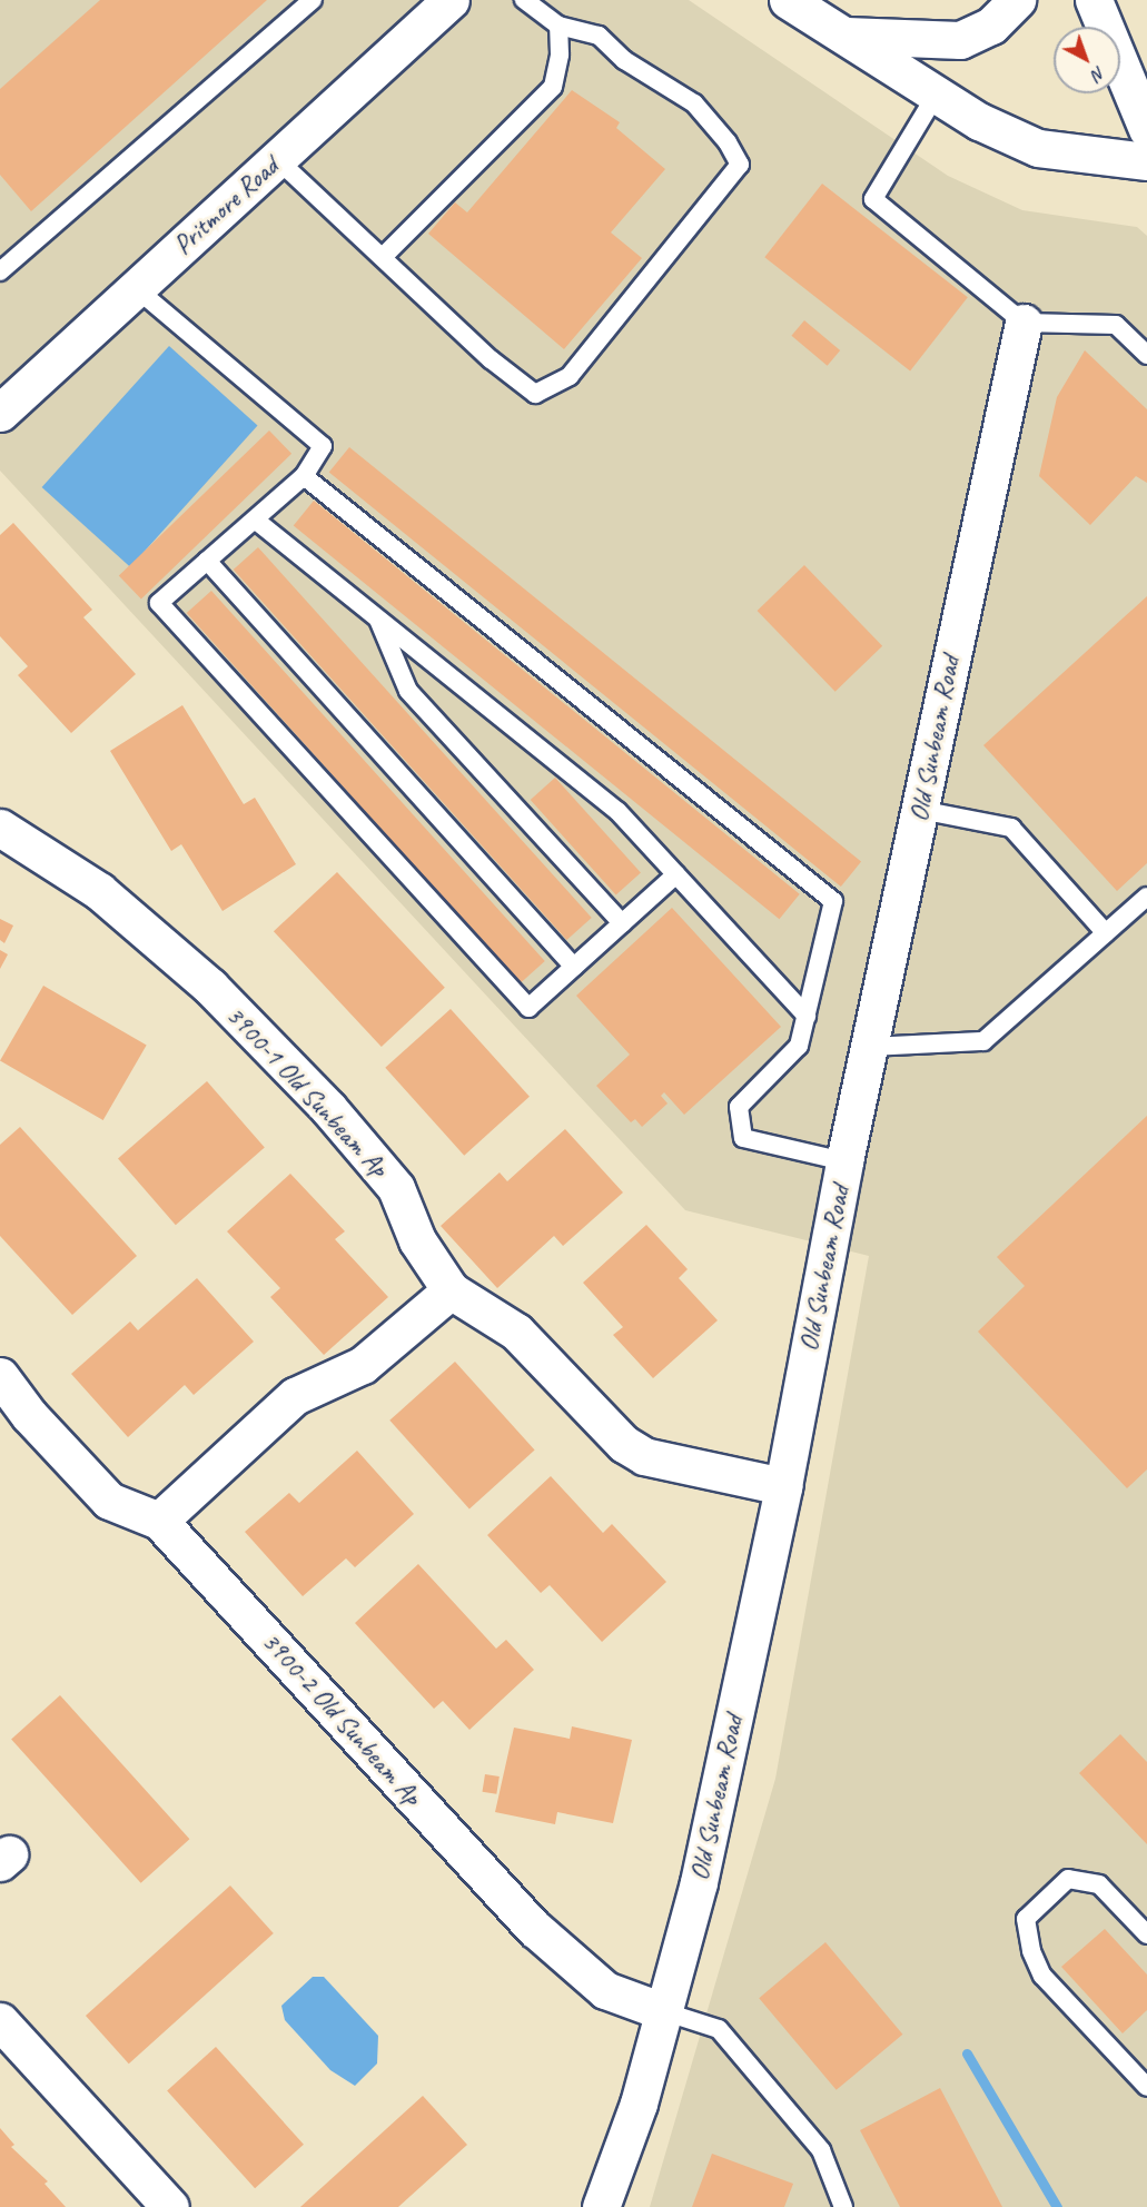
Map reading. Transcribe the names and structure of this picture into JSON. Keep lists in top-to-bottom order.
{
  "streets": {
    "street": [
      "Pritmore Road",
      "Old Sunbeam Road",
      "3900-1 Old Sunbeam Ap",
      "3900-2 Old Sunbeam Ap"
    ]
  },
  "crossings": [
    ["Old Sunbeam Road", "3900-1 Old Sunbeam Ap"],
    ["Old Sunbeam Road", "3900-2 Old Sunbeam Ap"]
  ],
  "north": "bottom right"
}
